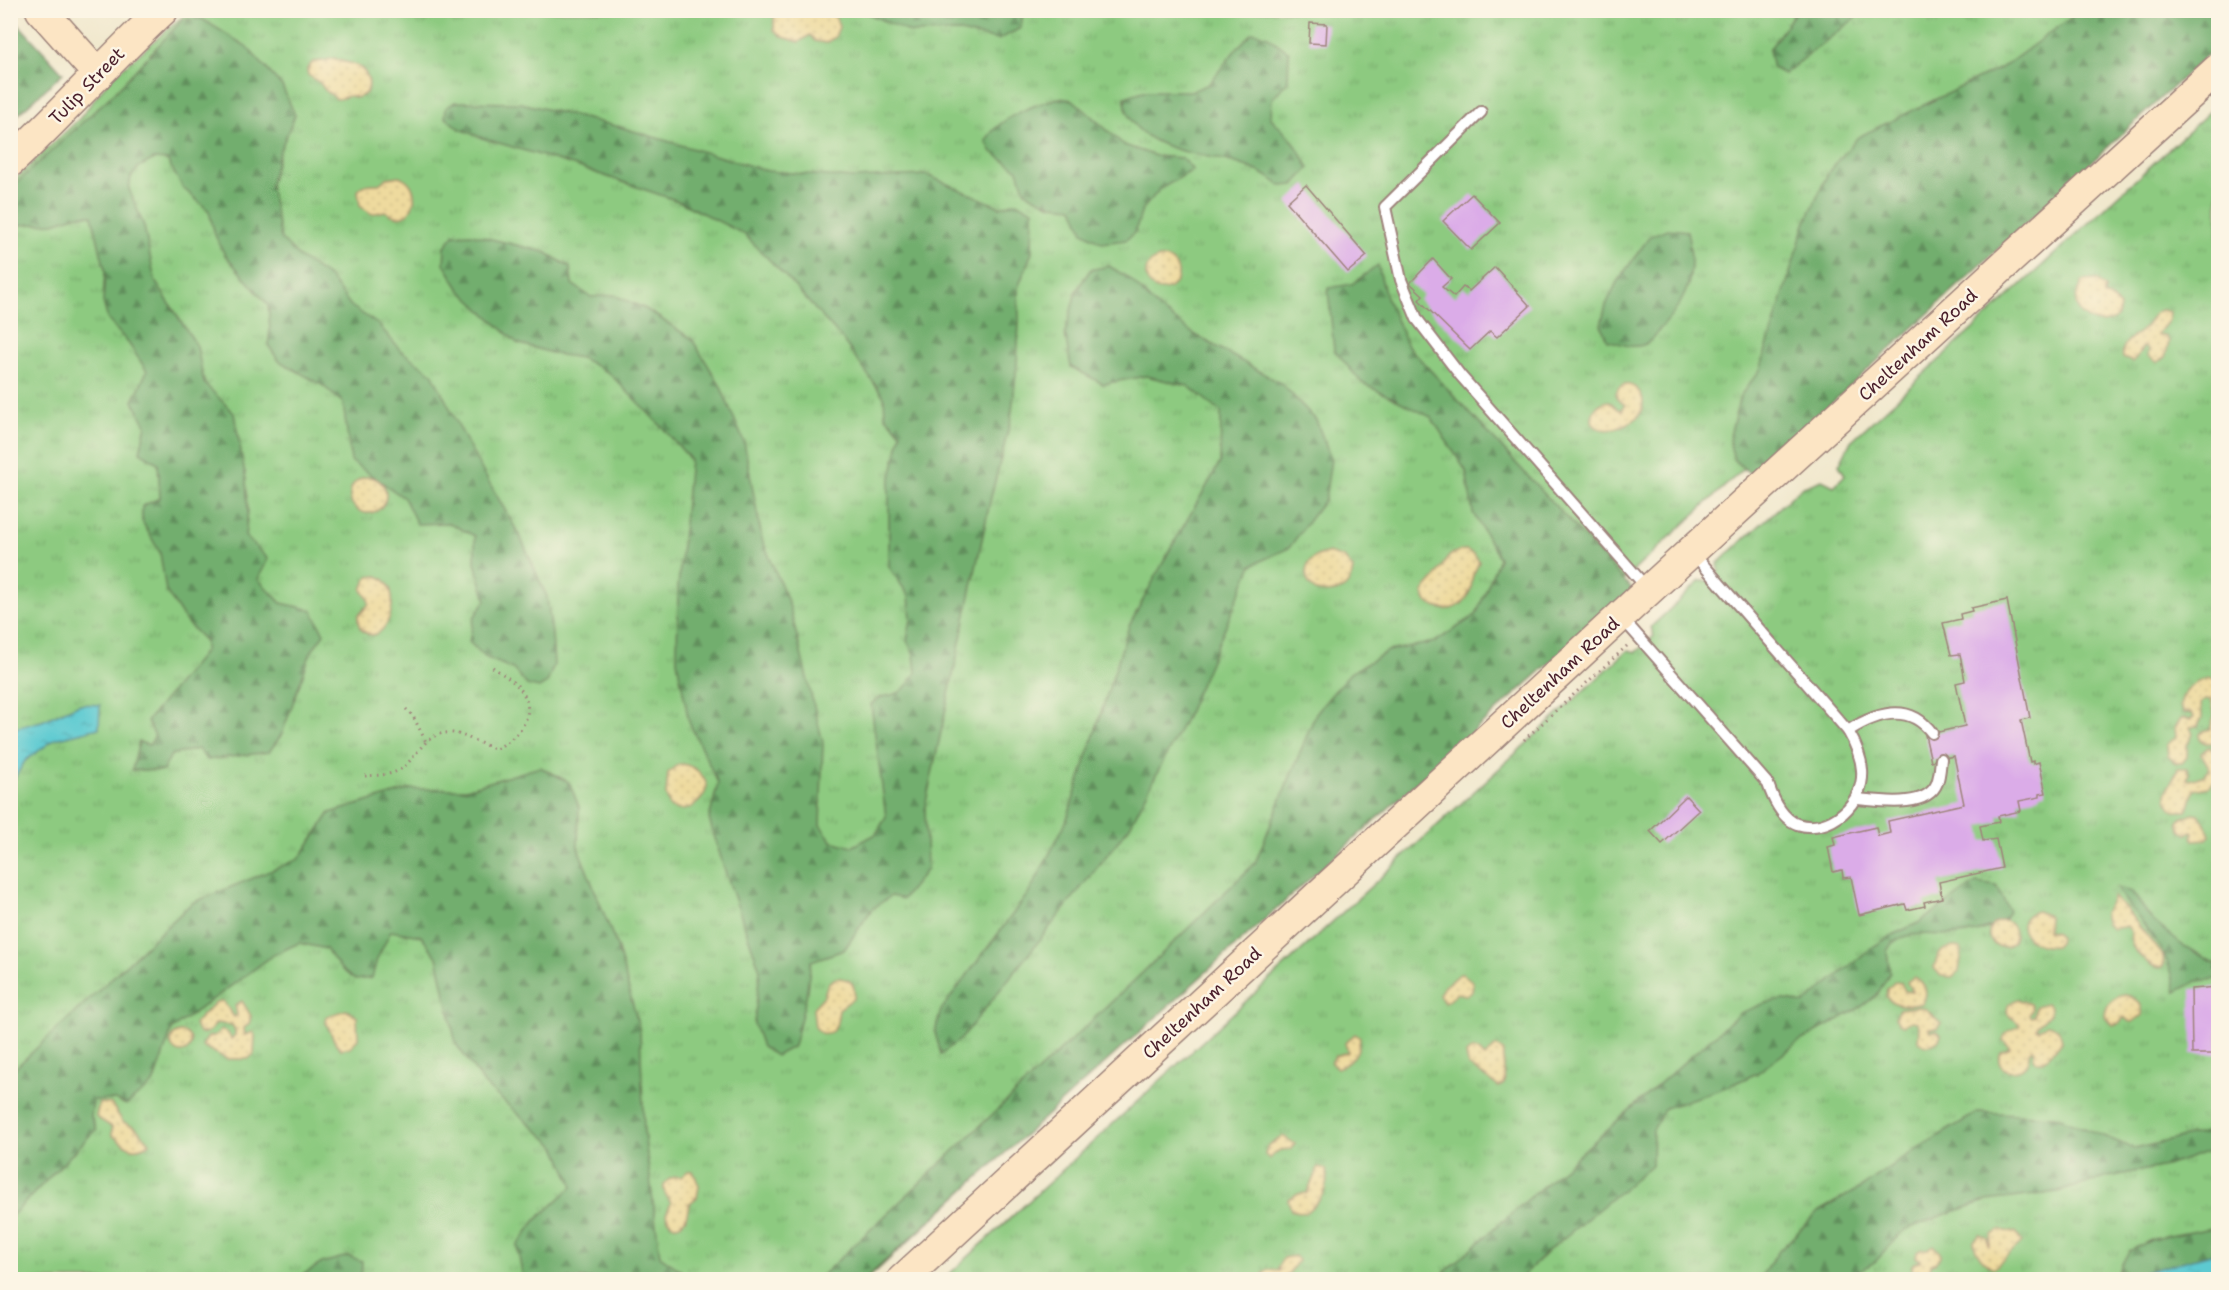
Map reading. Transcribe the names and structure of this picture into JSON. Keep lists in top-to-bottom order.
{
  "streets": {
    "street": ["Tulip Street", "Cheltenham Road"]
  }
}
